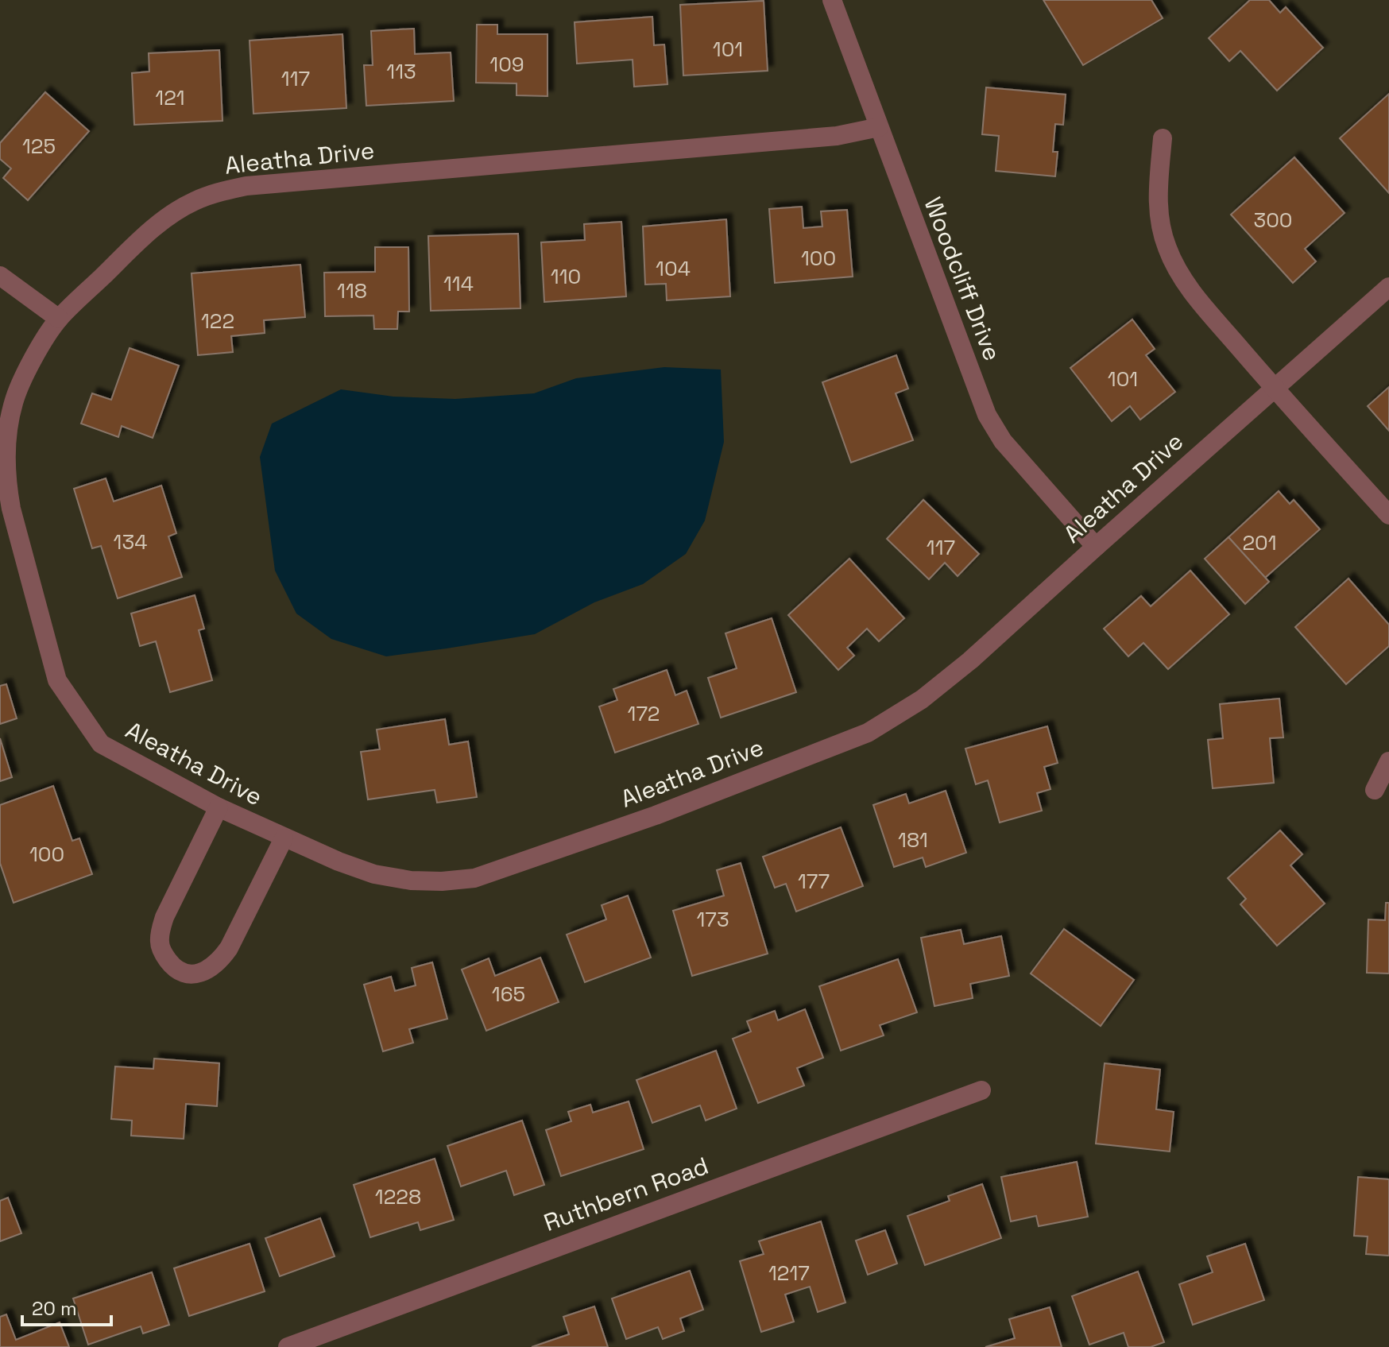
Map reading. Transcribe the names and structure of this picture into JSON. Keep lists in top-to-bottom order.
{
  "streets": {
    "street": ["Aleatha Drive", "Woodcliff Drive", "Ruthbern Road"]
  },
  "crossings": [
    ["Aleatha Drive", "Woodcliff Drive"]
  ],
  "house_numbers": [
    "101",
    "109",
    "113",
    "117",
    "121",
    "125",
    "300",
    "100",
    "104",
    "110",
    "114",
    "118",
    "122",
    "101",
    "134",
    "201",
    "117",
    "172",
    "181",
    "100",
    "177",
    "173",
    "165",
    "1228",
    "1217"
  ],
  "scale_bar": "20 m"
}
